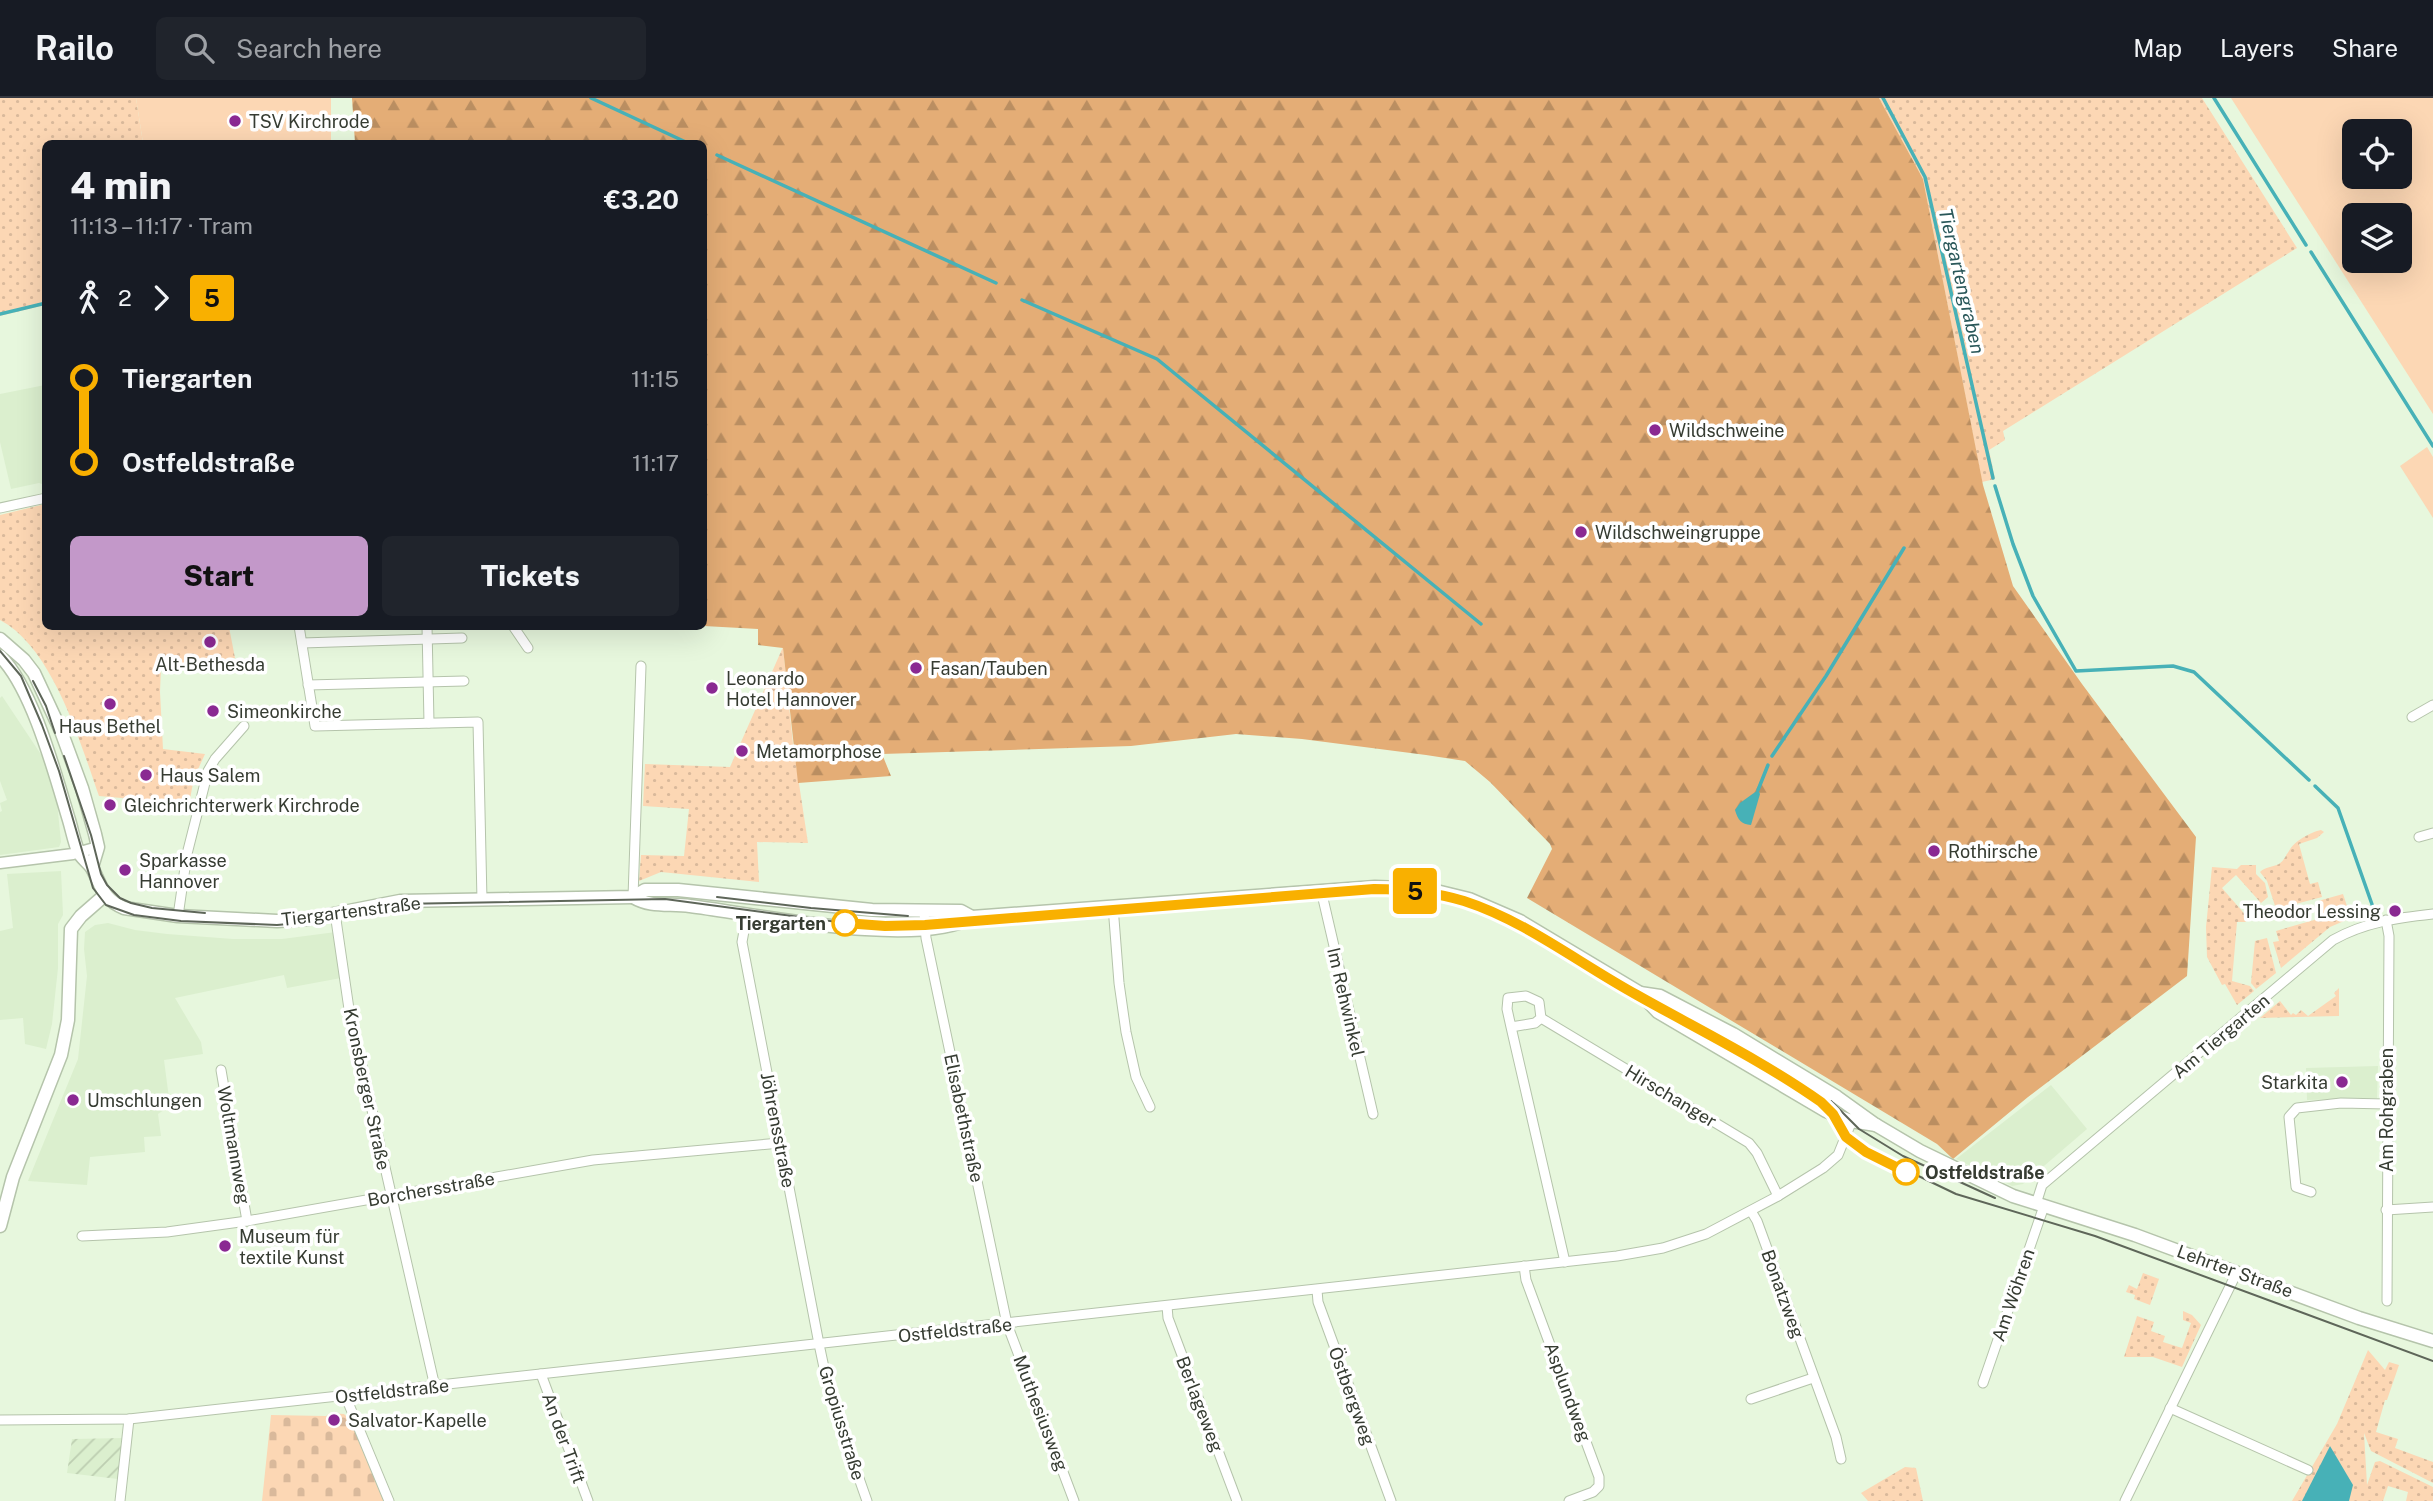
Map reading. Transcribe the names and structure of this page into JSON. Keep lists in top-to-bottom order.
{
  "streets": {
    "main road": ["Tiergartenstraße", "Lehrter Straße"],
    "street": [
      "Im Rehwinkel",
      "Am Tiergarten",
      "Kronsberger Straße",
      "Hirschanger",
      "Am Rohgraben",
      "Elisabethstraße",
      "Jöhrensstraße",
      "Woltmannweg",
      "Borchersstraße",
      "Bonatzweg",
      "Am Wöhren",
      "Ostfeldstraße",
      "Asplundweg",
      "Östbergweg",
      "Berlageweg",
      "Muthesiusweg",
      "Gropiusstraße",
      "An der Trift"
    ]
  },
  "crossings": [
    ["Tiergartenstraße", "Im Rehwinkel"],
    ["Tiergartenstraße", "Am Tiergarten"],
    ["Tiergartenstraße", "Kronsberger Straße"],
    ["Tiergartenstraße", "Elisabethstraße"],
    ["Tiergartenstraße", "Jöhrensstraße"],
    ["Tiergartenstraße", "Lehrter Straße"],
    ["Tiergartenstraße", "Am Wöhren"],
    ["Tiergartenstraße", "Ostfeldstraße"],
    ["Am Tiergarten", "Am Rohgraben"],
    ["Am Tiergarten", "Lehrter Straße"],
    ["Am Tiergarten", "Am Wöhren"],
    ["Kronsberger Straße", "Borchersstraße"],
    ["Kronsberger Straße", "Ostfeldstraße"],
    ["Hirschanger", "Ostfeldstraße"],
    ["Elisabethstraße", "Ostfeldstraße"],
    ["Elisabethstraße", "Muthesiusweg"],
    ["Jöhrensstraße", "Borchersstraße"],
    ["Jöhrensstraße", "Ostfeldstraße"],
    ["Jöhrensstraße", "Gropiusstraße"],
    ["Woltmannweg", "Borchersstraße"],
    ["Lehrter Straße", "Am Wöhren"],
    ["Bonatzweg", "Ostfeldstraße"],
    ["Ostfeldstraße", "Asplundweg"],
    ["Ostfeldstraße", "Östbergweg"],
    ["Ostfeldstraße", "Berlageweg"],
    ["Ostfeldstraße", "Muthesiusweg"],
    ["Ostfeldstraße", "Gropiusstraße"],
    ["Ostfeldstraße", "An der Trift"]
  ],
  "water": ["Tiergartengraben"],
  "places": [
    "TSV Kirchrode",
    "Wildschweine",
    "Wildschweingruppe",
    "Alt-Bethesda",
    "Fasan/Tauben",
    "Leonardo Hotel Hannover",
    "Haus Bethel",
    "Simeonkirche",
    "Metamorphose",
    "Haus Salem",
    "Gleichrichterwerk Kirchrode",
    "Rothirsche",
    "Sparkasse Hannover",
    "Theodor Lessing",
    "Tiergarten",
    "Starkita",
    "Umschlungen",
    "Ostfeldstraße",
    "Museum für textile Kunst",
    "Salvator-Kapelle"
  ],
  "lines": ["tram line 5"],
  "page": {
    "header": "Railo",
    "search": "Search here",
    "nav": ["Map", "Layers", "Share"],
    "on_map": "5",
    "heading": ["4 min", "11:13 – 11:17 · Tram", "€3.20"],
    "legs": ["2", "5"],
    "list": [
      {
        "name": "Tiergarten",
        "value": "11:15"
      },
      {
        "name": "Ostfeldstraße",
        "value": "11:17"
      }
    ],
    "buttons": ["Start", "Tickets"]
  }
}
